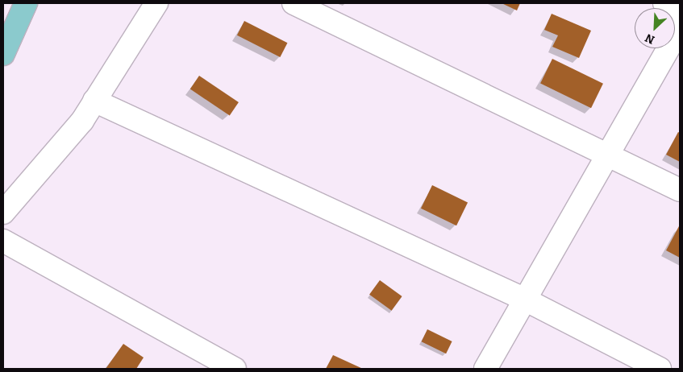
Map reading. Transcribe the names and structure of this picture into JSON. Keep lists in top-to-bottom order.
{
  "north": "bottom left"
}
